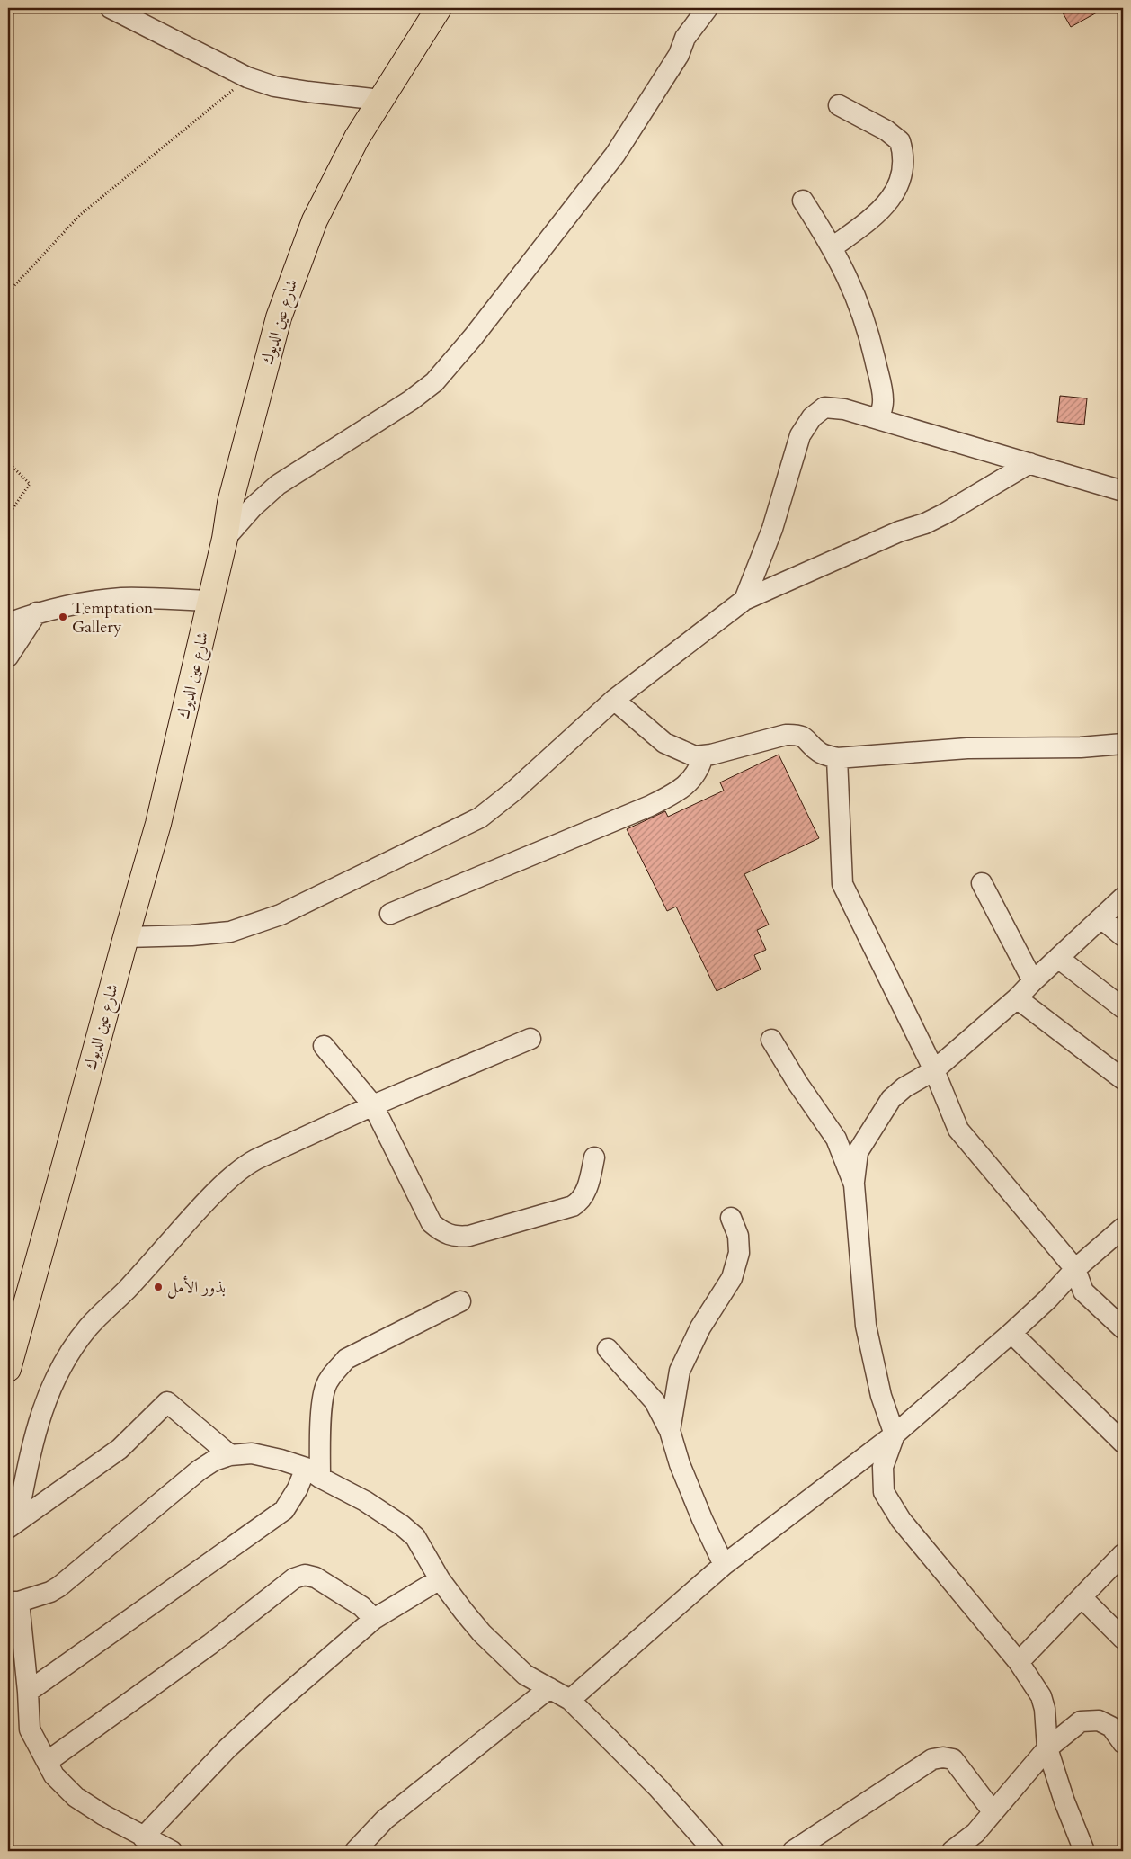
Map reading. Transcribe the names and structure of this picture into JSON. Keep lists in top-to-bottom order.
{
  "streets": {
    "main road": ["شارع عين الديوك"]
  },
  "places": ["Temptation Gallery", "بذور الأمل"]
}
